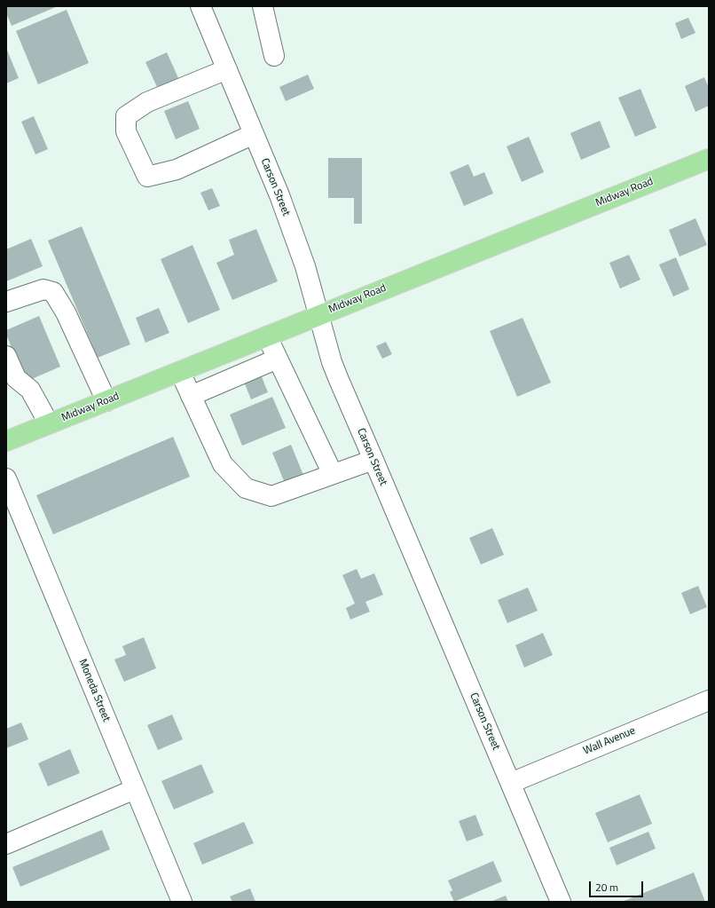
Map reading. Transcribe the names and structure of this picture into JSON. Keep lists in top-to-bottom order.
{
  "streets": {
    "main road": ["Midway Road"],
    "street": ["Carson Street", "Moneda Street", "Wall Avenue"]
  },
  "crossings": [
    ["Carson Street", "Midway Road"],
    ["Carson Street", "Wall Avenue"]
  ],
  "scale_bar": "20 m"
}
